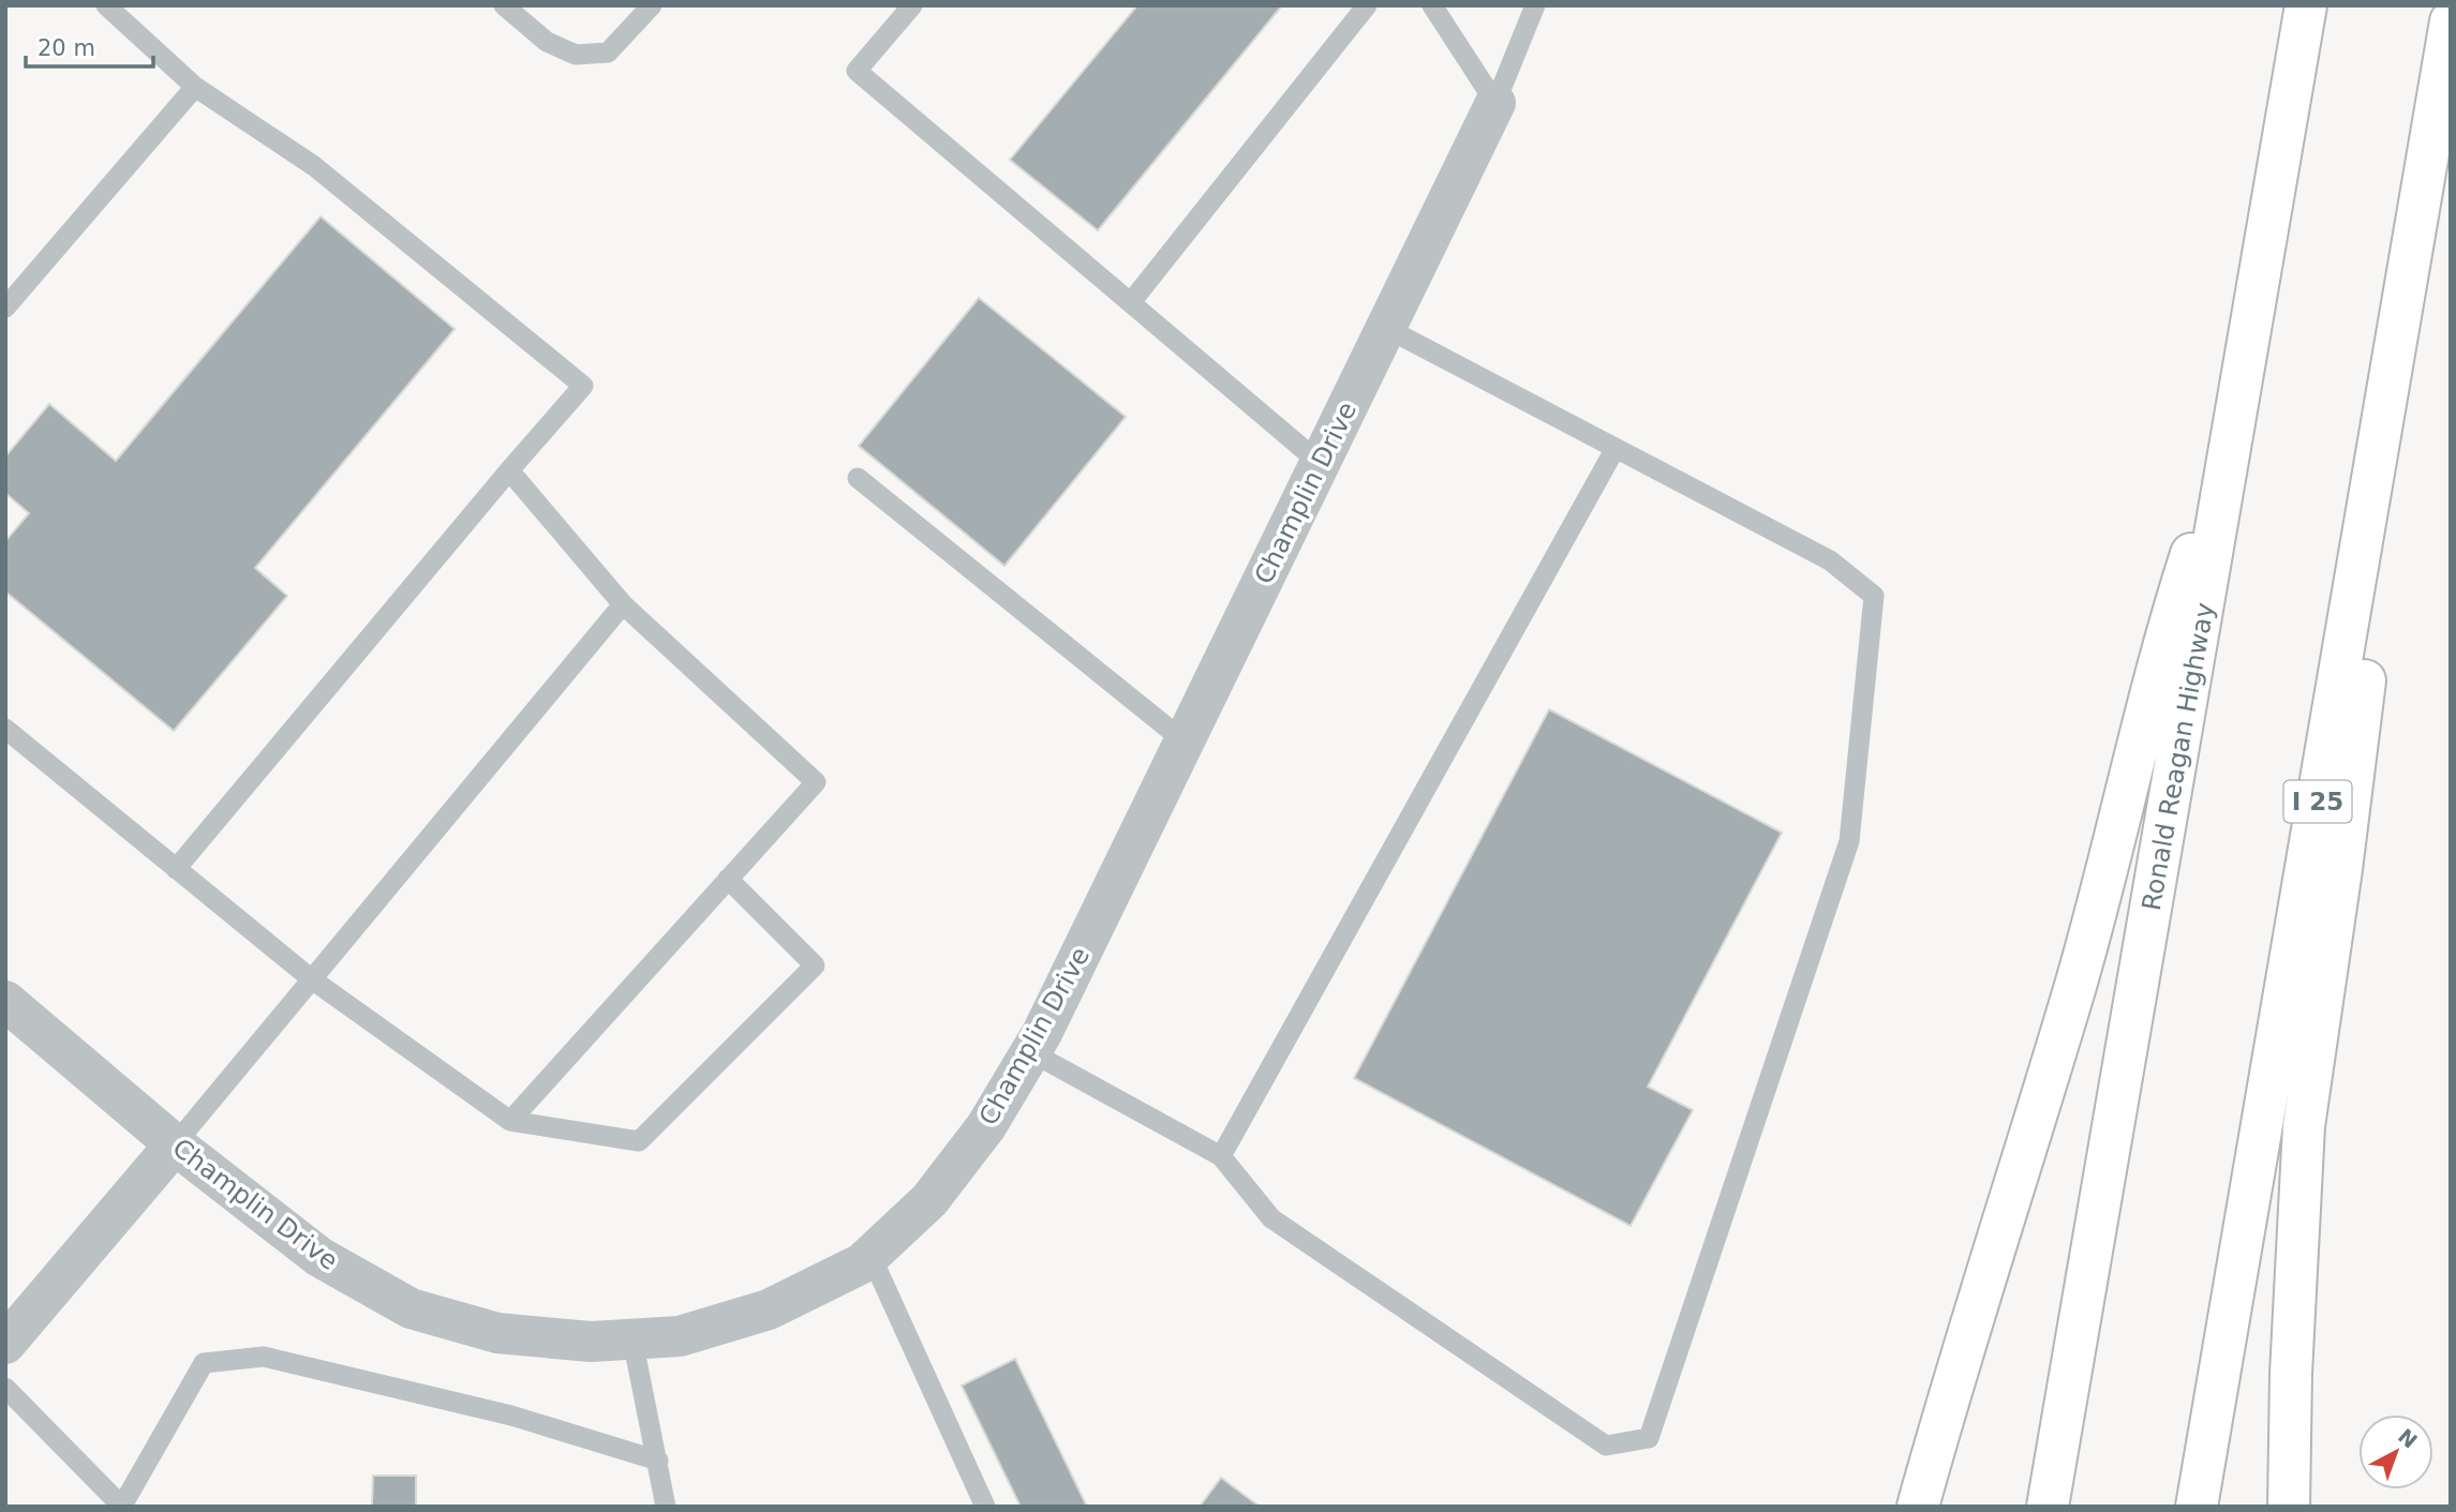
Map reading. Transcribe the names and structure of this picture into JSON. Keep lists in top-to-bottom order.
{
  "streets": {
    "highway": ["Ronald Reagan Highway", "I 25"],
    "street": ["Champlin Drive"]
  },
  "scale_bar": "20 m",
  "north": "top right"
}
